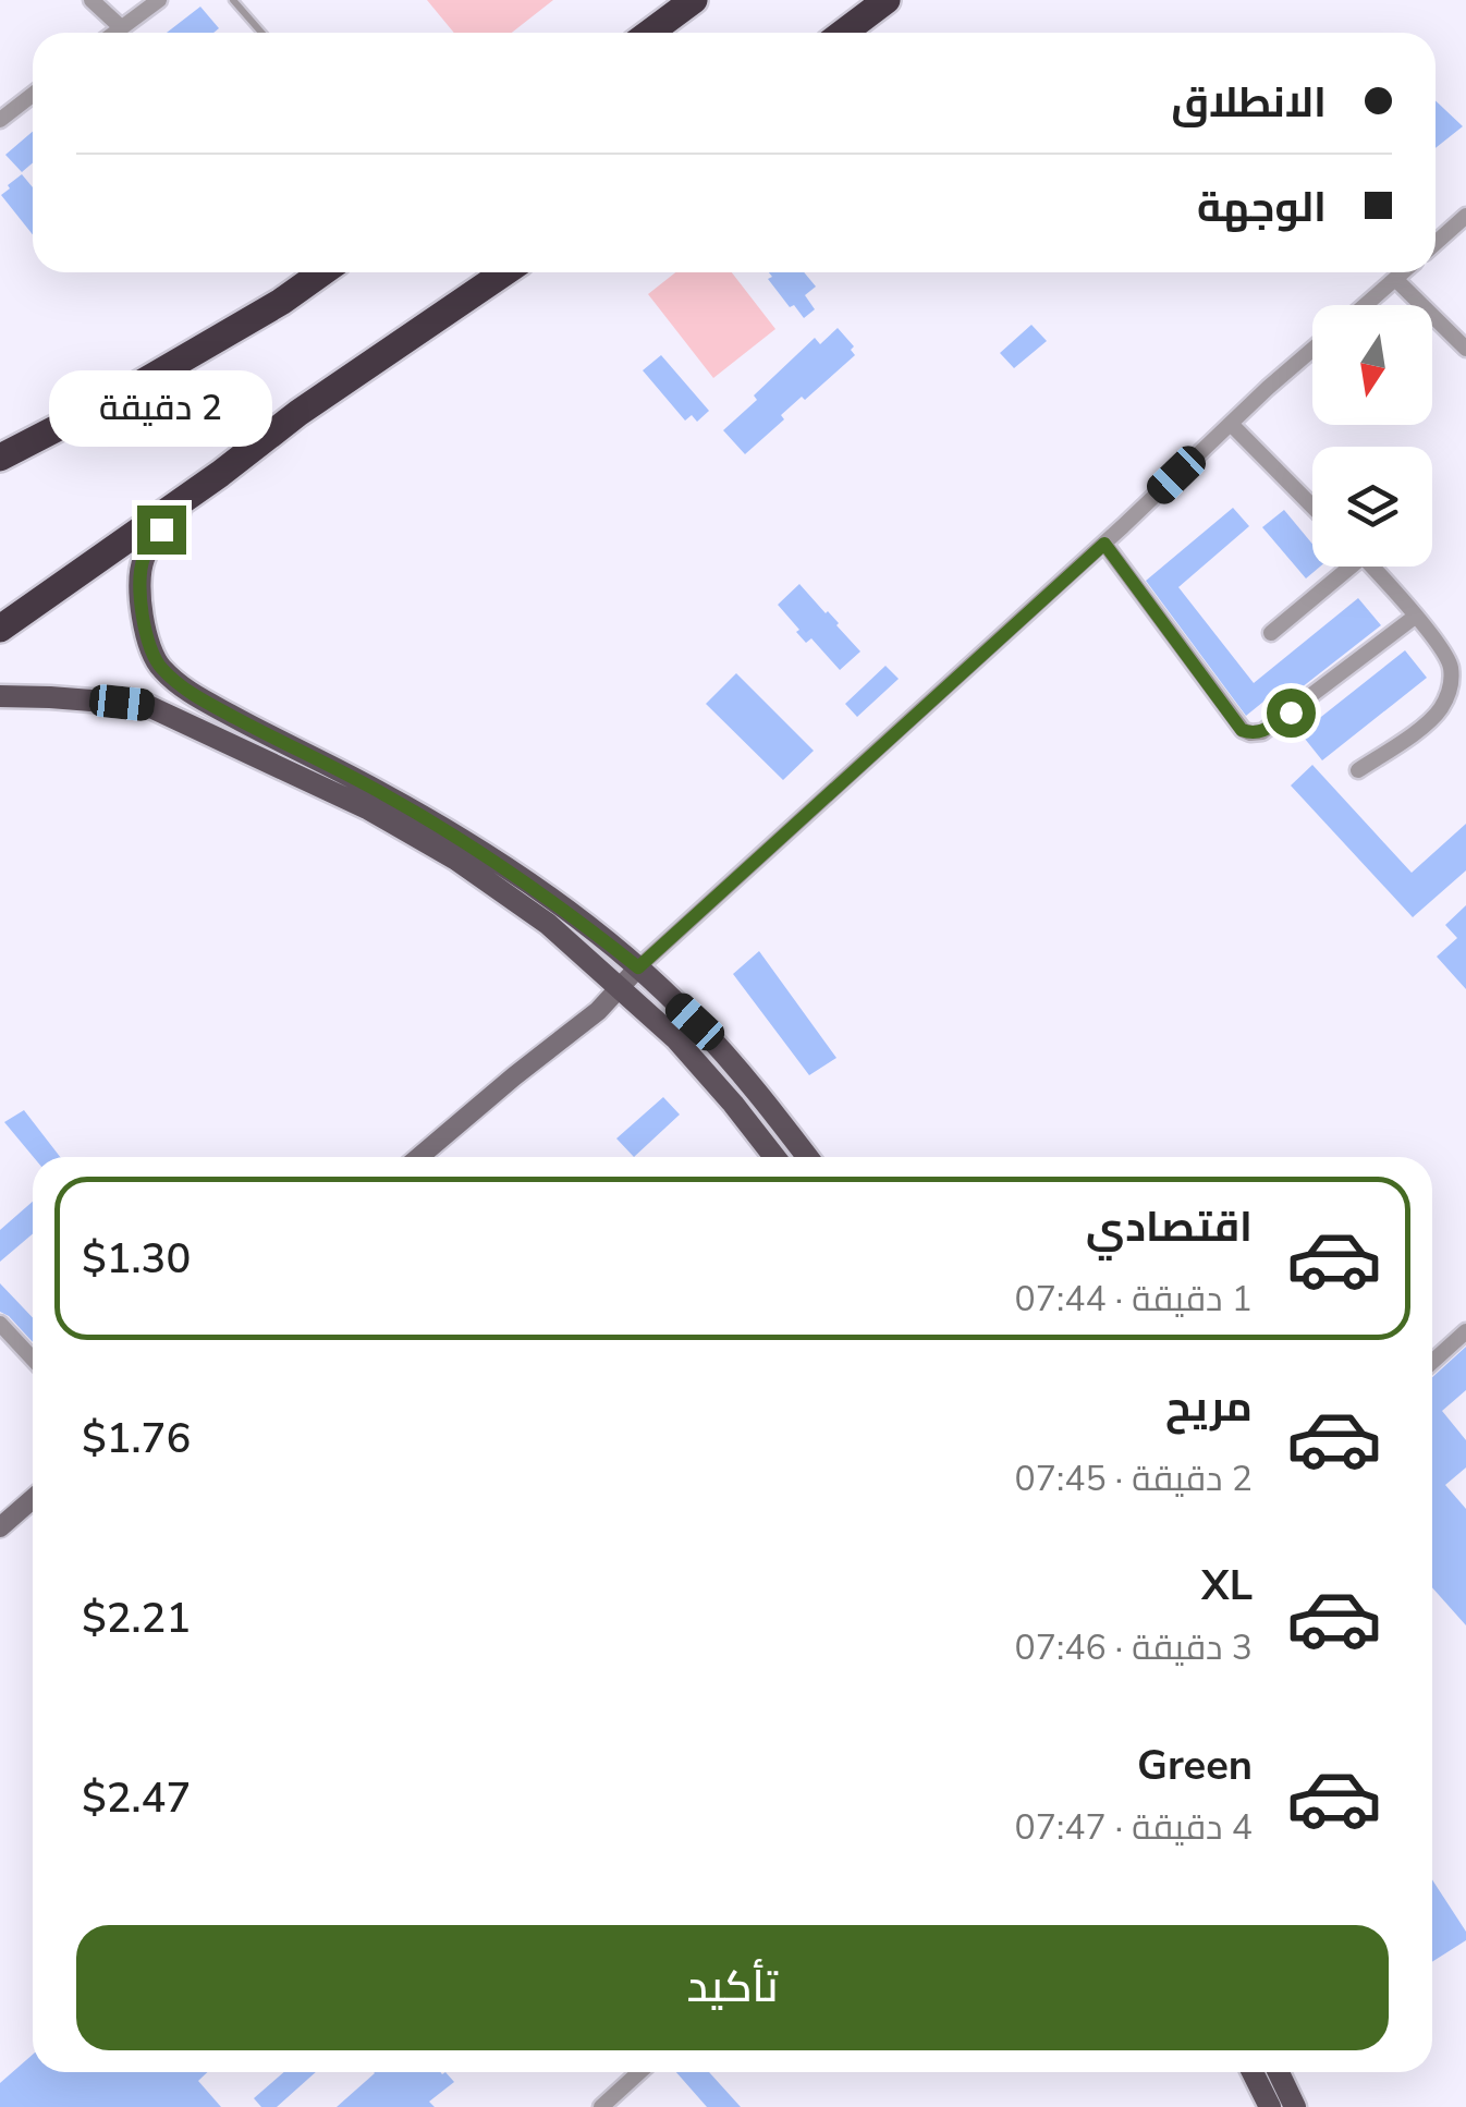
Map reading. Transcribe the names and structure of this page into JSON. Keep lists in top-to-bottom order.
{
  "north": "bottom",
  "page": {
    "banner": ["الانطلاق", "الوجهة"],
    "bubble": "2 دقيقة",
    "list": [
      {
        "name": "اقتصادي",
        "note": "1 دقيقة · 07:44",
        "value": "$1.30"
      },
      {
        "name": "مريح",
        "note": "2 دقيقة · 07:45",
        "value": "$1.76"
      },
      {
        "name": "XL",
        "note": "3 دقيقة · 07:46",
        "value": "$2.21"
      },
      {
        "name": "Green",
        "note": "4 دقيقة · 07:47",
        "value": "$2.47"
      }
    ],
    "buttons": "تأكيد"
  }
}
